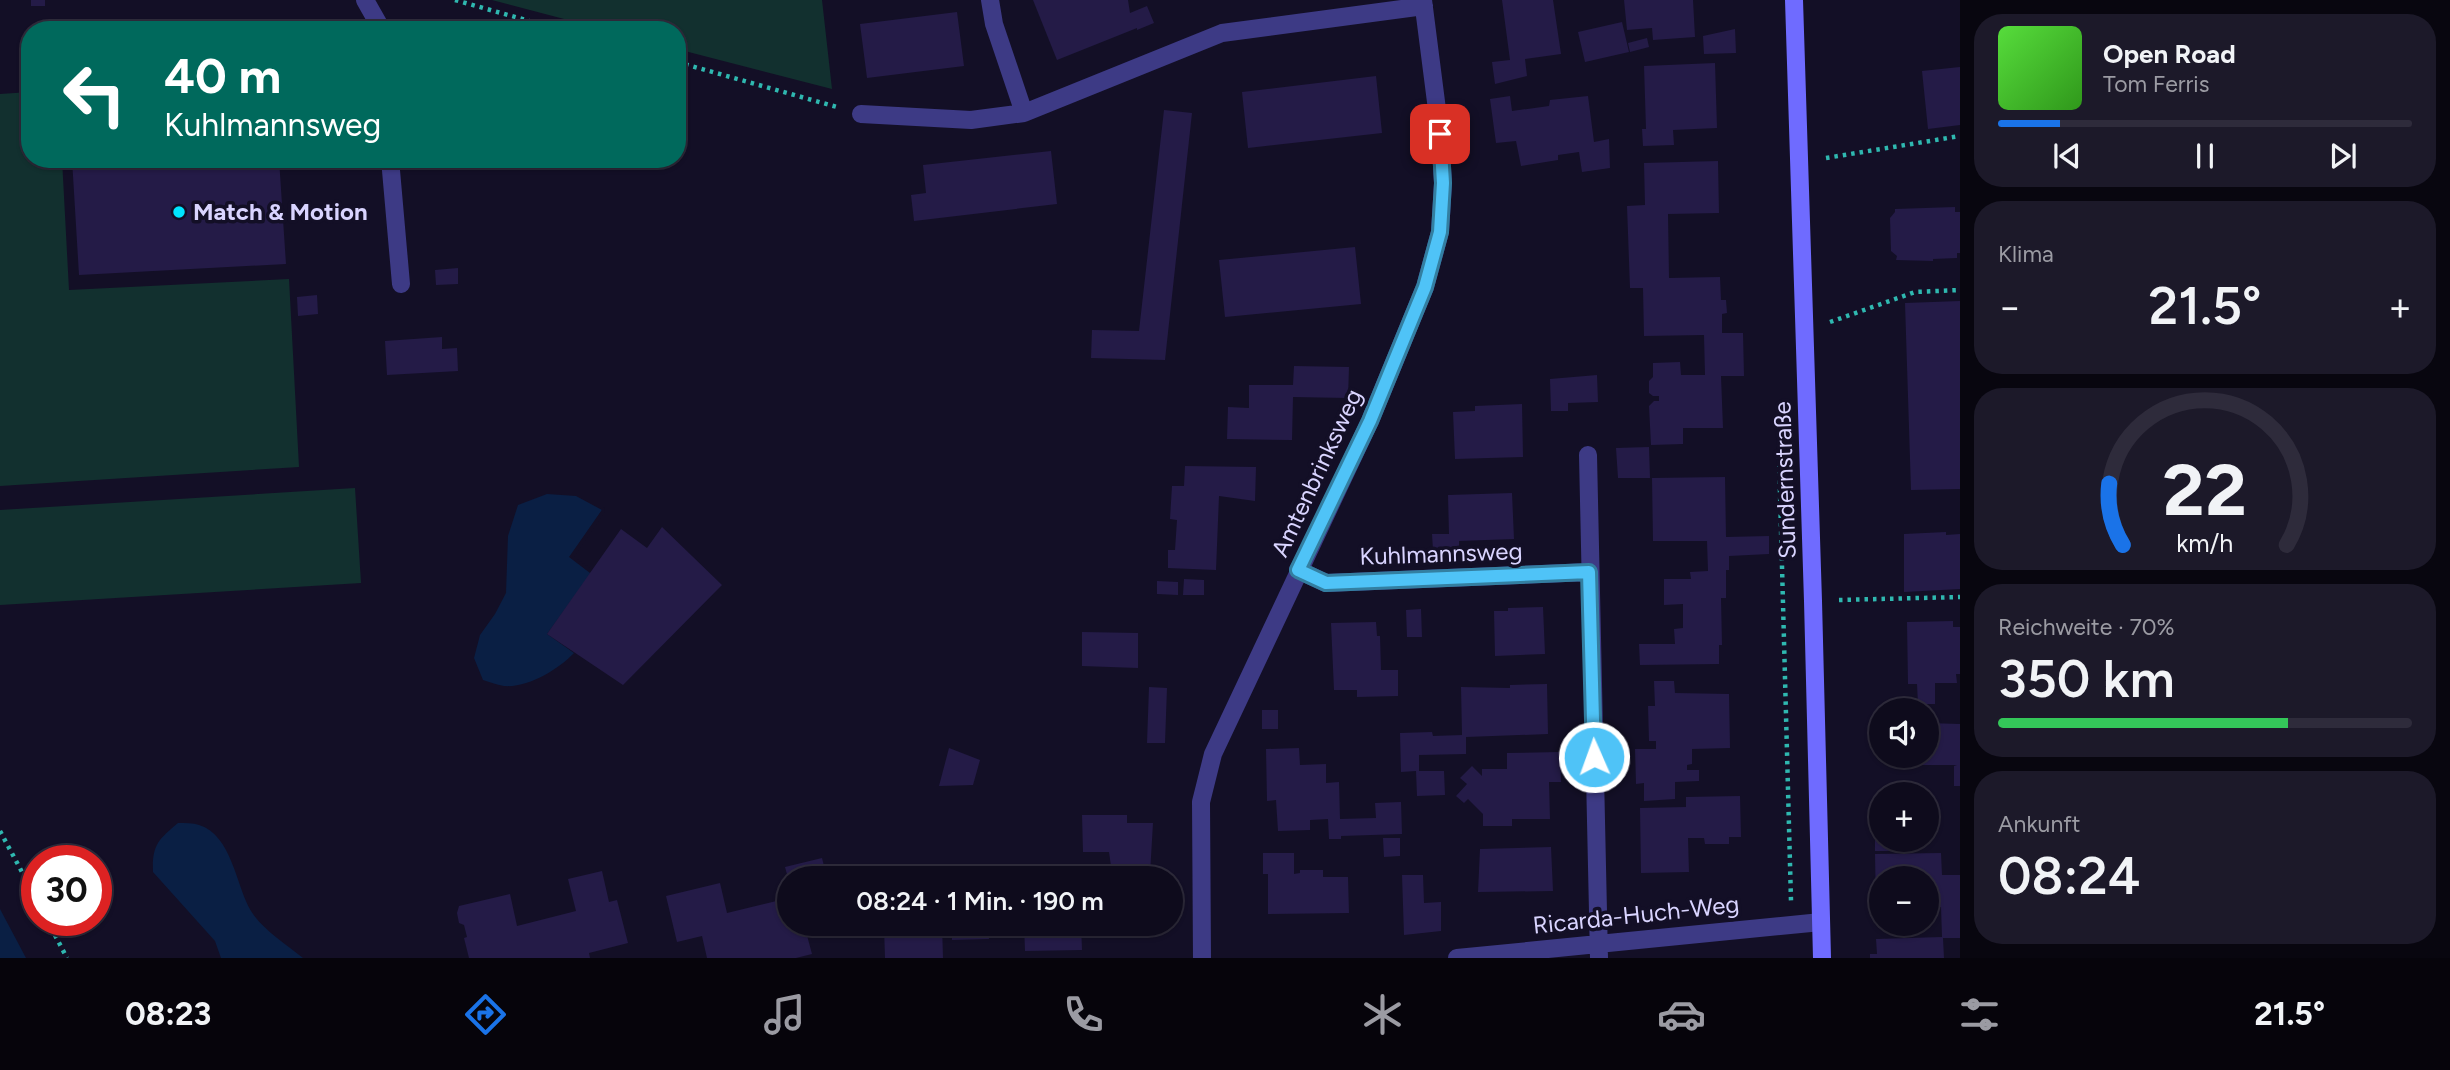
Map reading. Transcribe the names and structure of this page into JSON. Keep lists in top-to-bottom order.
{
  "streets": {
    "street": [
      "Amtenbrinksweg",
      "Sundernstraße",
      "Kuhlmannsweg",
      "Ricarda-Huch-Weg"
    ]
  },
  "crossings": [
    ["Amtenbrinksweg", "Kuhlmannsweg"],
    ["Sundernstraße", "Ricarda-Huch-Weg"]
  ],
  "places": ["Match & Motion"],
  "page": {
    "turn": ["40 m", "Kuhlmannsweg"],
    "song": ["Open Road", "Tom Ferris"],
    "tile": [
      "Klima",
      ["Reichweite · 70%", "350 km"],
      ["Ankunft", "08:24"]
    ],
    "heat": ["−", "21.5°", "+"],
    "map_buttons": ["+", "−"],
    "limit": "30",
    "trip": "08:24 · 1 Min. · 190 m",
    "tabs": ["08:23", "21.5°"],
    "gauge": ["22", "km/h"]
  }
}
